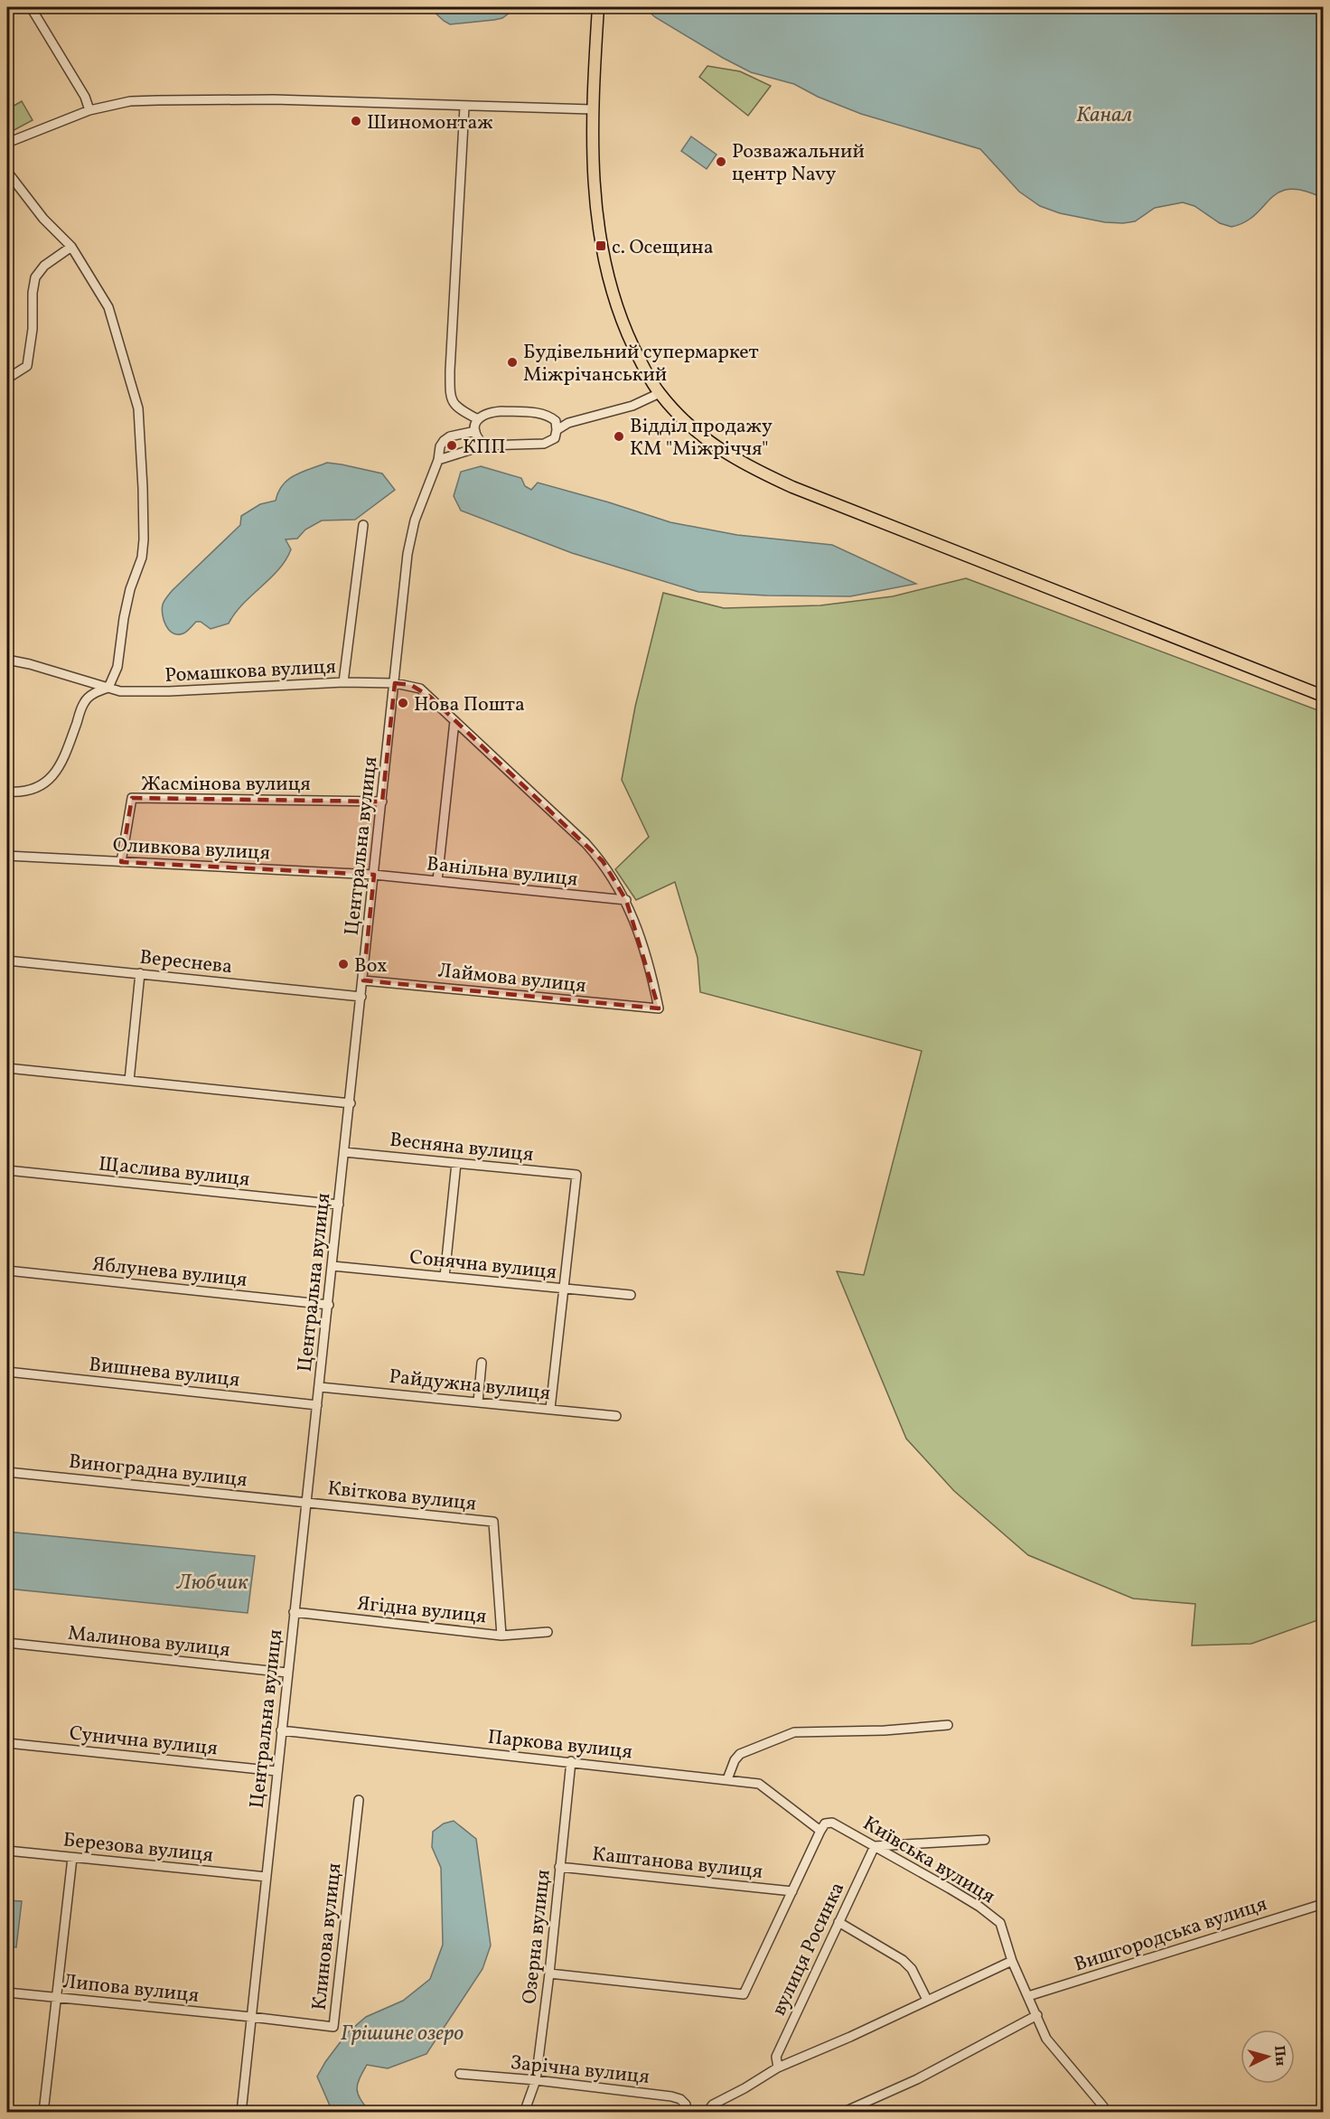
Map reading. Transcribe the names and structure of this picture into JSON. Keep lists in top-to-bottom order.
{
  "streets": {
    "street": [
      "Ромашкова вулиця",
      "Жасмінова вулиця",
      "Центральна вулиця",
      "Оливкова вулиця",
      "Ванільна вулиця",
      "Вереснева",
      "Лаймова вулиця",
      "Весняна вулиця",
      "Щаслива вулиця",
      "Сонячна вулиця",
      "Яблунева вулиця",
      "Вишнева вулиця",
      "Райдужна вулиця",
      "Виноградна вулиця",
      "Квіткова вулиця",
      "Ягідна вулиця",
      "Малинова вулиця",
      "Сунична вулиця",
      "Паркова вулиця",
      "Березова вулиця",
      "Київська вулиця",
      "Каштанова вулиця",
      "Вишгородська вулиця",
      "Клинова вулиця",
      "Озерна вулиця",
      "вулиця Росинка",
      "Липова вулиця",
      "Зарічна вулиця"
    ]
  },
  "crossings": [
    ["Ромашкова вулиця", "Центральна вулиця"],
    ["Ромашкова вулиця", "Ванільна вулиця"],
    ["Ромашкова вулиця", "Лаймова вулиця"],
    ["Жасмінова вулиця", "Центральна вулиця"],
    ["Жасмінова вулиця", "Оливкова вулиця"],
    ["Центральна вулиця", "Оливкова вулиця"],
    ["Центральна вулиця", "Ванільна вулиця"],
    ["Центральна вулиця", "Вереснева"],
    ["Центральна вулиця", "Лаймова вулиця"],
    ["Центральна вулиця", "Весняна вулиця"],
    ["Центральна вулиця", "Щаслива вулиця"],
    ["Центральна вулиця", "Сонячна вулиця"],
    ["Центральна вулиця", "Яблунева вулиця"],
    ["Центральна вулиця", "Вишнева вулиця"],
    ["Центральна вулиця", "Райдужна вулиця"],
    ["Центральна вулиця", "Виноградна вулиця"],
    ["Центральна вулиця", "Квіткова вулиця"],
    ["Центральна вулиця", "Ягідна вулиця"],
    ["Центральна вулиця", "Малинова вулиця"],
    ["Центральна вулиця", "Сунична вулиця"],
    ["Центральна вулиця", "Паркова вулиця"],
    ["Центральна вулиця", "Березова вулиця"],
    ["Центральна вулиця", "Клинова вулиця"],
    ["Центральна вулиця", "Липова вулиця"],
    ["Оливкова вулиця", "Ванільна вулиця"],
    ["Весняна вулиця", "Сонячна вулиця"],
    ["Виноградна вулиця", "Квіткова вулиця"],
    ["Квіткова вулиця", "Ягідна вулиця"],
    ["Паркова вулиця", "Київська вулиця"],
    ["Паркова вулиця", "Озерна вулиця"],
    ["Київська вулиця", "Вишгородська вулиця"],
    ["Київська вулиця", "вулиця Росинка"],
    ["Каштанова вулиця", "Озерна вулиця"],
    ["Клинова вулиця", "Липова вулиця"],
    ["Озерна вулиця", "Зарічна вулиця"]
  ],
  "water": ["Канал", "Любчик", "Грішине озеро"],
  "places": {
    "other": [
      "Шиномонтаж",
      "Розважальний центр Navy",
      "Будівельний супермаркет Міжрічанський",
      "Відділ продажу КМ \"Міжріччя\"",
      "КПП",
      "Нова Пошта",
      "Box"
    ],
    "transit": ["с. Осещина"]
  },
  "north": "right"
}
